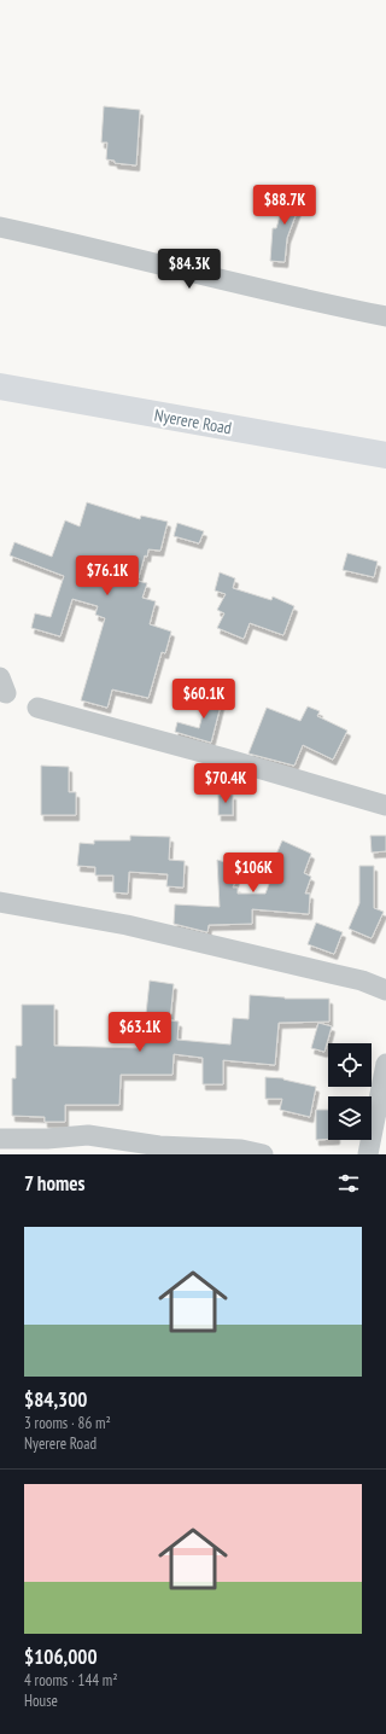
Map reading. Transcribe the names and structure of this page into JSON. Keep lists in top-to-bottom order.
{
  "streets": {
    "highway": ["Nyerere Road"]
  },
  "page": {
    "price": [
      "$88.7K",
      "$84.3K",
      "$76.1K",
      "$60.1K",
      "$70.4K",
      "$106K",
      "$63.1K"
    ],
    "heading": "7 homes",
    "list": [
      {
        "name": "$84,300",
        "note": "3 rooms · 86 m² · Nyerere Road"
      },
      {
        "name": "$106,000",
        "note": "4 rooms · 144 m² · House"
      }
    ]
  }
}
